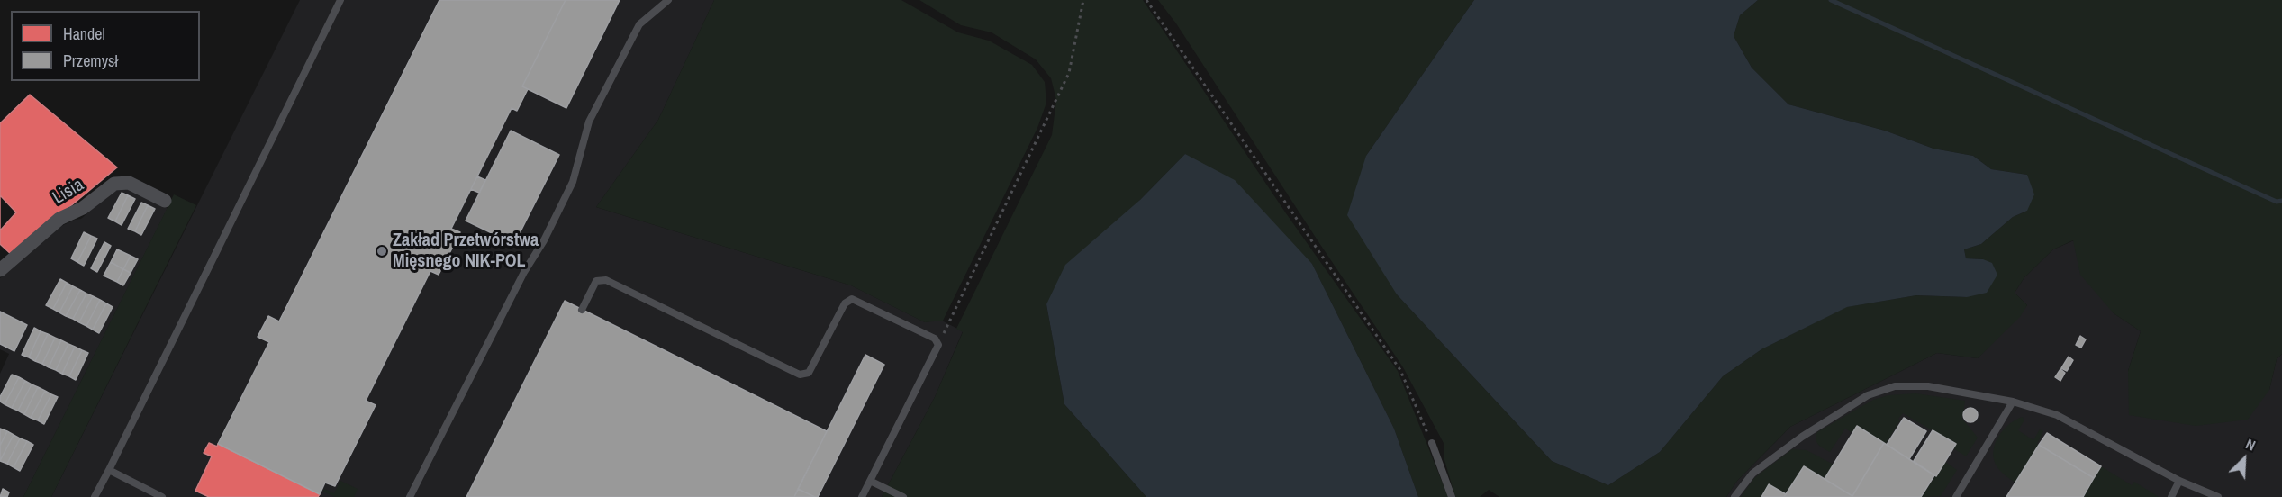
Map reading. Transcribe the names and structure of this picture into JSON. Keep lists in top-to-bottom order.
{
  "streets": {
    "street": ["Lisia"]
  },
  "places": ["Zakład Przetwórstwa Mięsnego NIK-POL"],
  "legend": ["Handel", "Przemysł"],
  "north": "top right"
}
